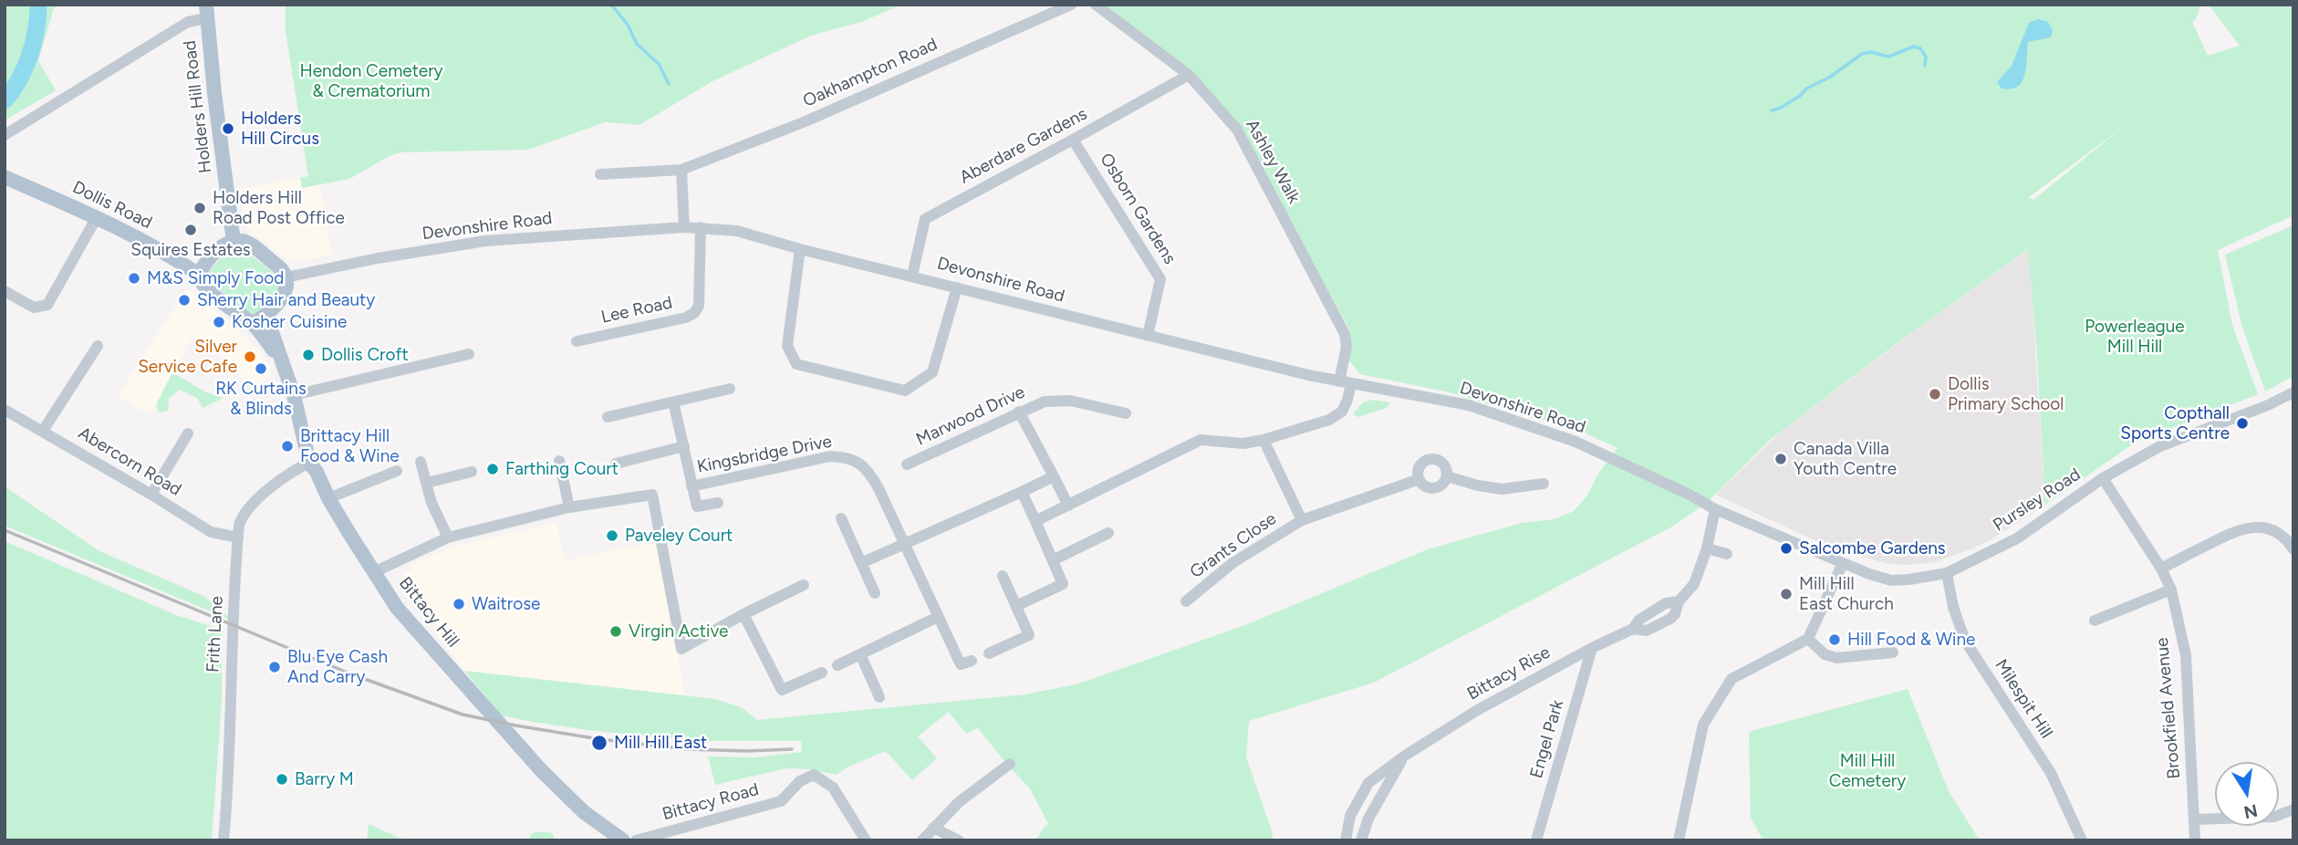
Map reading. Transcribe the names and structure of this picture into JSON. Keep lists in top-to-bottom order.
{
  "streets": {
    "main road": ["Holders Hill Road", "Dollis Road", "Bittacy Hill"],
    "street": [
      "Oakhampton Road",
      "Aberdare Gardens",
      "Ashley Walk",
      "Osborn Gardens",
      "Devonshire Road",
      "Lee Road",
      "Marwood Drive",
      "Kingsbridge Drive",
      "Abercorn Road",
      "Pursley Road",
      "Grants Close",
      "Frith Lane",
      "Bittacy Rise",
      "Milespit Hill",
      "Brookfield Avenue",
      "Engel Park",
      "Bittacy Road"
    ]
  },
  "crossings": [
    ["Holders Hill Road", "Dollis Road"],
    ["Holders Hill Road", "Devonshire Road"],
    ["Holders Hill Road", "Bittacy Hill"],
    ["Aberdare Gardens", "Ashley Walk"],
    ["Aberdare Gardens", "Osborn Gardens"],
    ["Aberdare Gardens", "Devonshire Road"],
    ["Ashley Walk", "Devonshire Road"],
    ["Ashley Walk", "Grants Close"],
    ["Dollis Road", "Devonshire Road"],
    ["Dollis Road", "Bittacy Hill"],
    ["Osborn Gardens", "Devonshire Road"],
    ["Devonshire Road", "Lee Road"],
    ["Devonshire Road", "Pursley Road"],
    ["Devonshire Road", "Bittacy Hill"],
    ["Abercorn Road", "Frith Lane"],
    ["Pursley Road", "Bittacy Rise"],
    ["Pursley Road", "Milespit Hill"],
    ["Pursley Road", "Brookfield Avenue"],
    ["Bittacy Hill", "Frith Lane"],
    ["Bittacy Rise", "Engel Park"]
  ],
  "parks": ["Hendon Cemetery & Crematorium", "Powerleague Mill Hill", "Mill Hill Cemetery"],
  "places": [
    "Holders Hill Circus",
    "Holders Hill Road Post Office",
    "Squires Estates",
    "M&S Simply Food",
    "Sherry Hair and Beauty",
    "Kosher Cuisine",
    "Dollis Croft",
    "Silver Service Cafe",
    "RK Curtains & Blinds",
    "Dollis Primary School",
    "Copthall Sports Centre",
    "Brittacy Hill Food & Wine",
    "Canada Villa Youth Centre",
    "Farthing Court",
    "Paveley Court",
    "Salcombe Gardens",
    "Mill Hill East Church",
    "Waitrose",
    "Virgin Active",
    "Hill Food & Wine",
    "Blu Eye Cash And Carry",
    "Mill Hill East",
    "Barry M"
  ],
  "north": "bottom"
}
